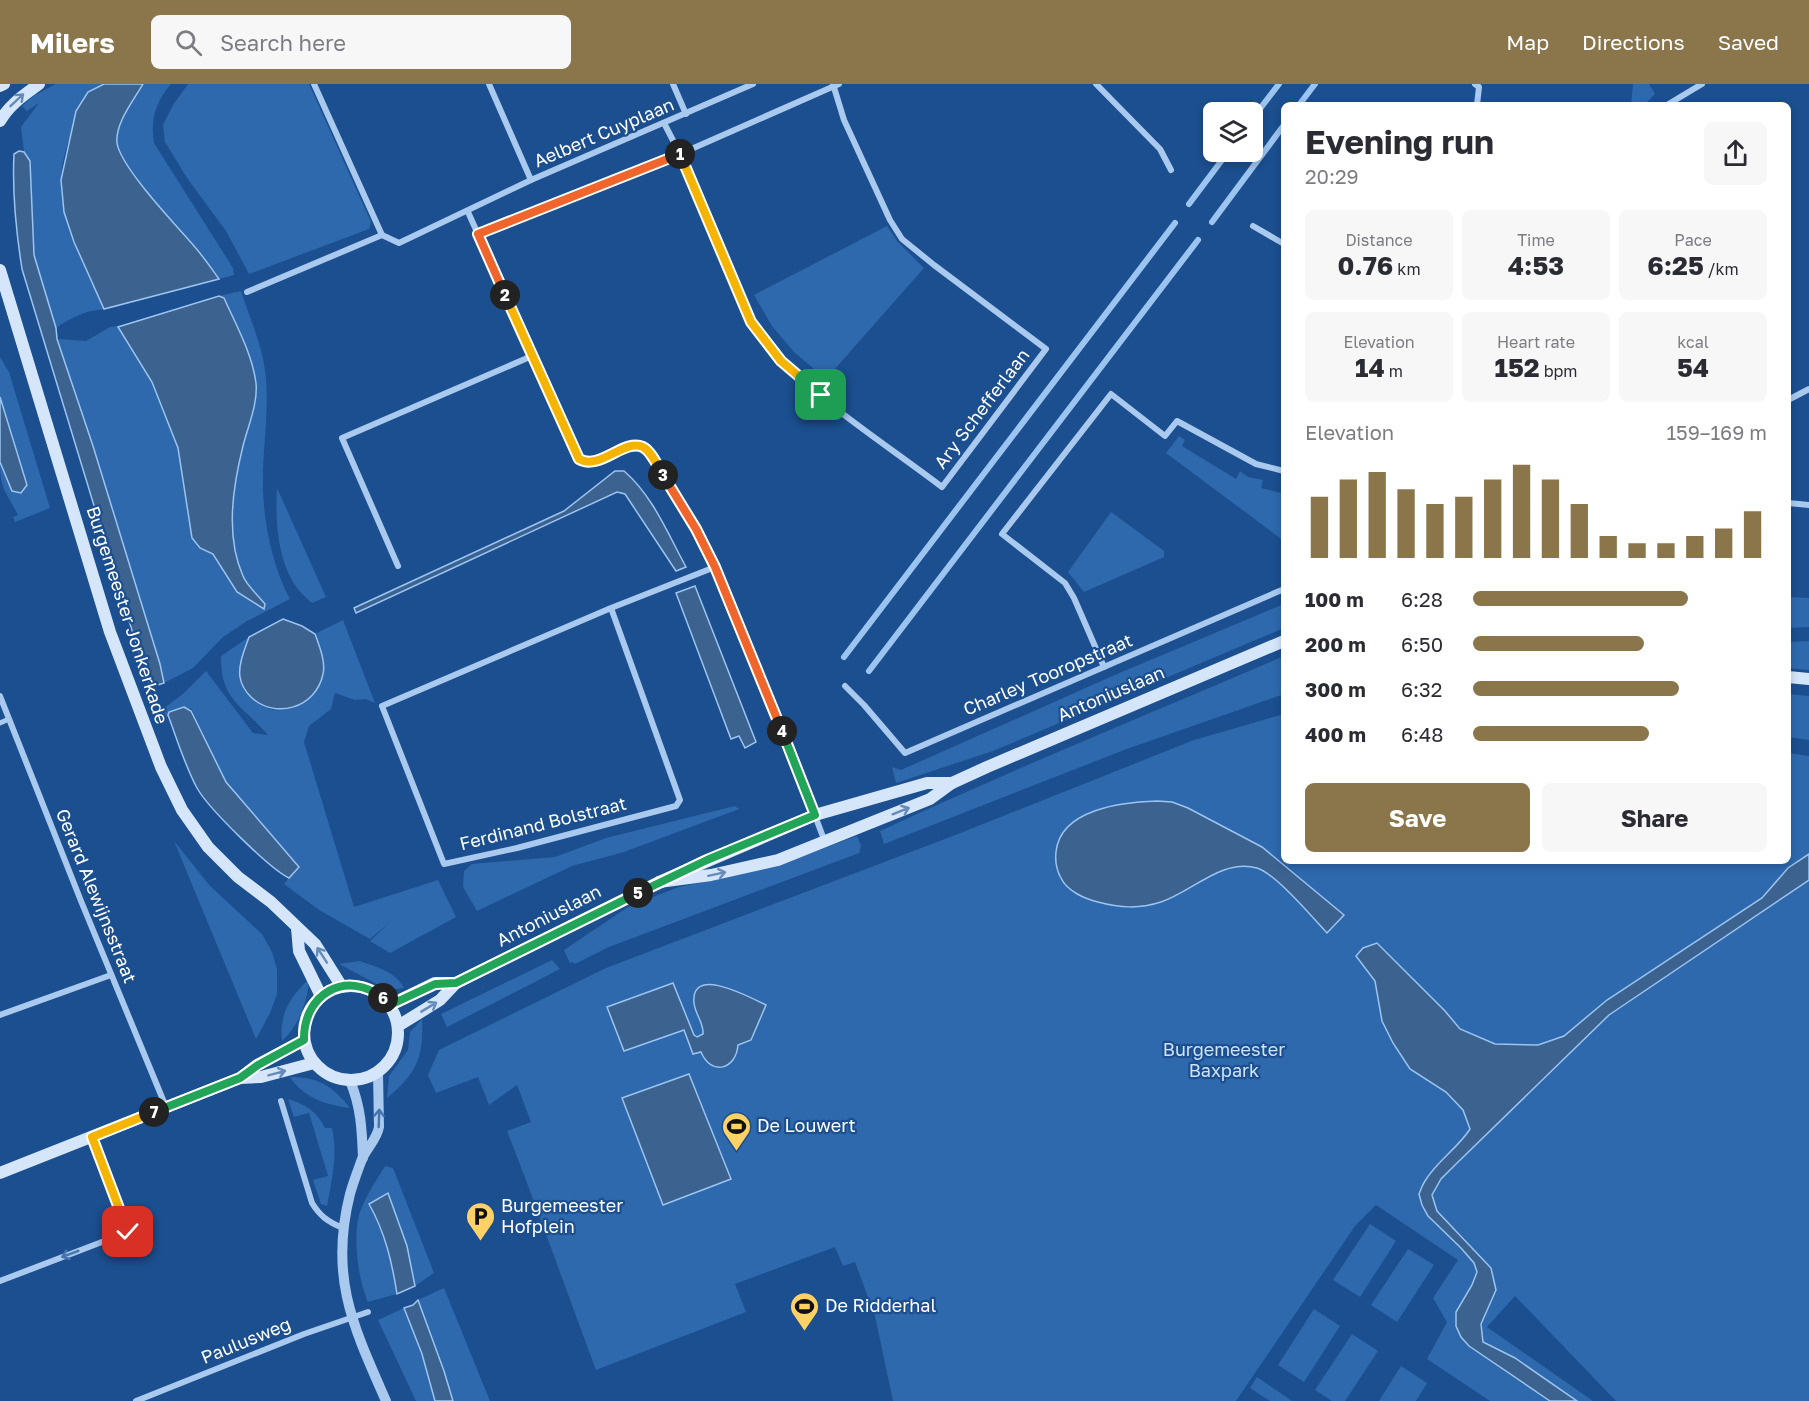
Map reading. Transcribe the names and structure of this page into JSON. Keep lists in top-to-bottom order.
{
  "streets": {
    "main road": ["Burgemeester Jonkerkade", "Antoniuslaan"],
    "street": [
      "Aelbert Cuyplaan",
      "Ary Schefferlaan",
      "Charley Tooropstraat",
      "Ferdinand Bolstraat",
      "Gerard Alewijnsstraat",
      "Paulusweg"
    ]
  },
  "crossings": [
    ["Burgemeester Jonkerkade", "Antoniuslaan"]
  ],
  "parks": ["Burgemeester Baxpark"],
  "places": {
    "sports": ["De Louwert", "De Ridderhal"],
    "parking": ["Burgemeester Hofplein"]
  },
  "page": {
    "header": "Milers",
    "search": "Search here",
    "nav": ["Map", "Directions", "Saved"],
    "heading": ["Evening run", "20:29"],
    "pins": [
      "1",
      "2",
      "3",
      "4",
      "5",
      "6",
      "7"
    ],
    "stats": [
      ["Distance", "0.76 km"],
      ["Time", "4:53"],
      ["Pace", "6:25 /km"],
      ["Elevation", "14 m"],
      ["Heart rate", "152 bpm"],
      ["kcal", "54"]
    ],
    "chart": ["Elevation", "159–169 m"],
    "list": [
      {
        "name": "100 m",
        "note": "6:28"
      },
      {
        "name": "200 m",
        "note": "6:50"
      },
      {
        "name": "300 m",
        "note": "6:32"
      },
      {
        "name": "400 m",
        "note": "6:48"
      }
    ],
    "buttons": ["Save", "Share"]
  }
}
